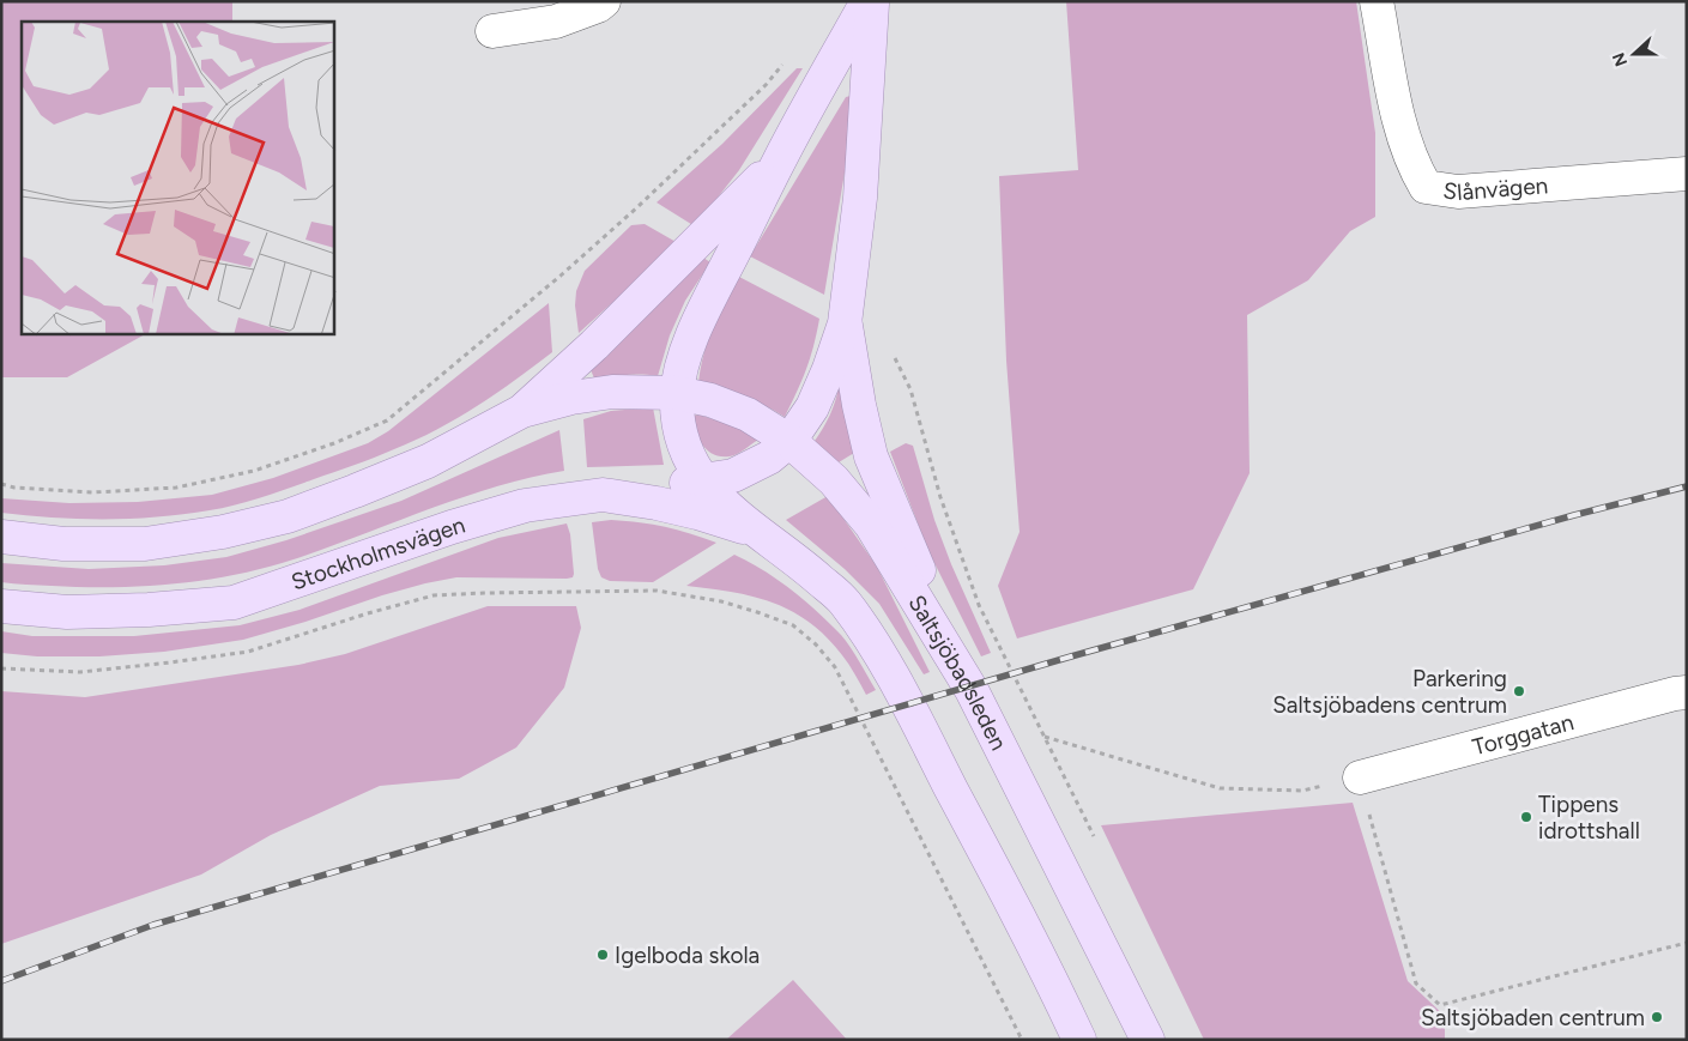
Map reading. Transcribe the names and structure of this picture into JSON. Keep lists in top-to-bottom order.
{
  "streets": {
    "main road": ["Stockholmsvägen", "Saltsjöbadsleden"],
    "street": ["Slånvägen", "Torggatan"]
  },
  "places": [
    "Parkering Saltsjöbadens centrum",
    "Tippens idrottshall",
    "Igelboda skola",
    "Saltsjöbaden centrum"
  ],
  "north": "left"
}
